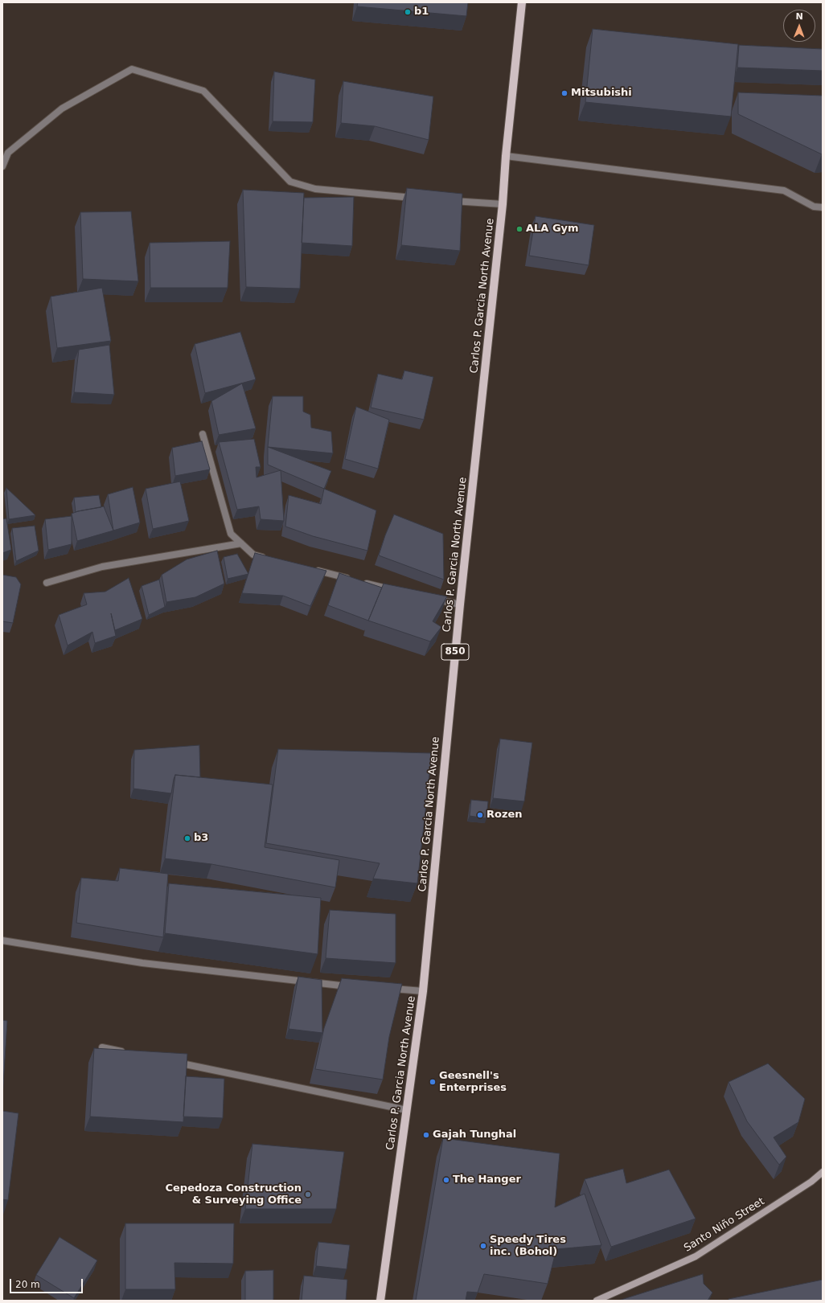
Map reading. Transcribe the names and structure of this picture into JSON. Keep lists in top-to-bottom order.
{
  "streets": {
    "main road": ["Carlos P. Garcia North Avenue", "850", "Santo Niño Street"]
  },
  "places": [
    "b1",
    "Mitsubishi",
    "ALA Gym",
    "Rozen",
    "b3",
    "Geesnell's Enterprises",
    "Gajah Tunghal",
    "The Hanger",
    "Cepedoza Construction & Surveying Office",
    "Speedy Tires inc. (Bohol)"
  ],
  "scale_bar": "20 m",
  "north": "top"
}
